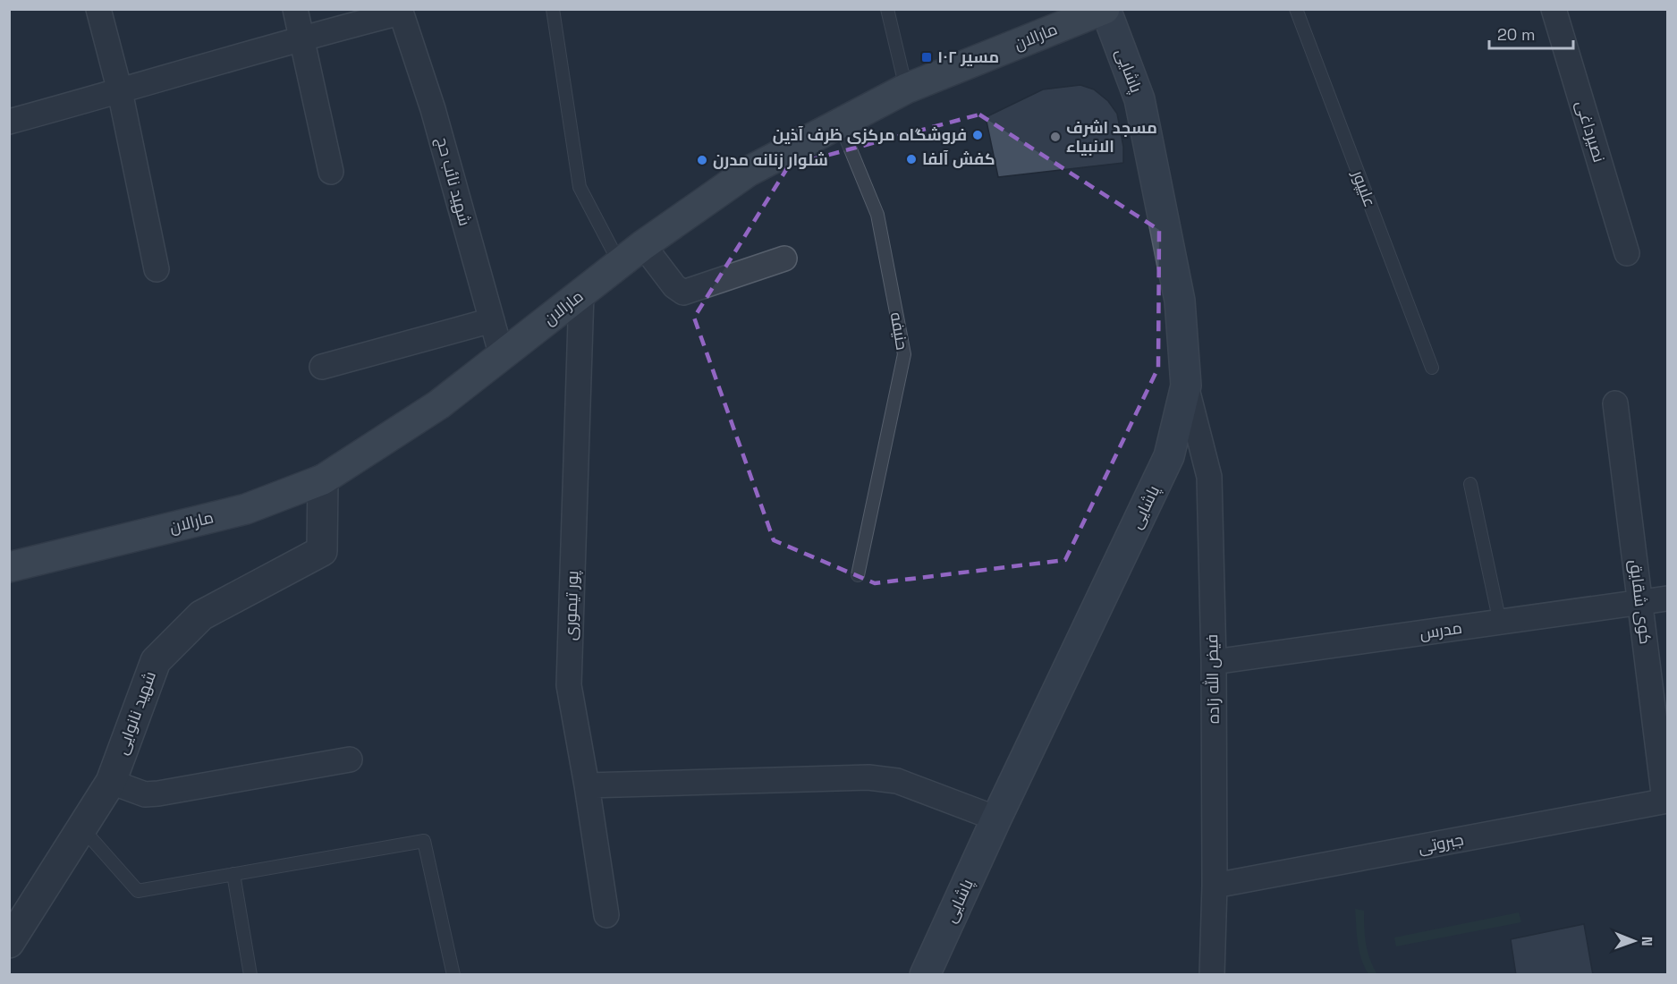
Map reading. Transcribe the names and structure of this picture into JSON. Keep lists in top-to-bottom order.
{
  "streets": {
    "main road": ["مارالان", "پاشایی"],
    "street": [
      "نصیرداغی",
      "شهید نائب حج",
      "کوی شقایق",
      "پور تیموری",
      "مدرس",
      "فیض الله زاده",
      "شهید نانوایی",
      "جبروتی"
    ],
    "lane": ["علیپور", "حنیفه"]
  },
  "crossings": [
    ["مارالان", "پاشایی"],
    ["مارالان", "شهید نائب حج"],
    ["مارالان", "حنیفه"],
    ["مارالان", "پور تیموری"],
    ["مارالان", "شهید نانوایی"],
    ["پاشایی", "فیض الله زاده"],
    ["کوی شقایق", "مدرس"],
    ["کوی شقایق", "جبروتی"],
    ["مدرس", "فیض الله زاده"],
    ["فیض الله زاده", "جبروتی"]
  ],
  "places": {
    "transit": ["مسیر ۱۰۲"],
    "other": [
      "فروشگاه مرکزی ظرف آذین",
      "مسجد اشرف الانبیاء",
      "کفش آلفا",
      "شلوار زنانه مدرن"
    ]
  },
  "scale_bar": "20 m",
  "north": "right"
}
